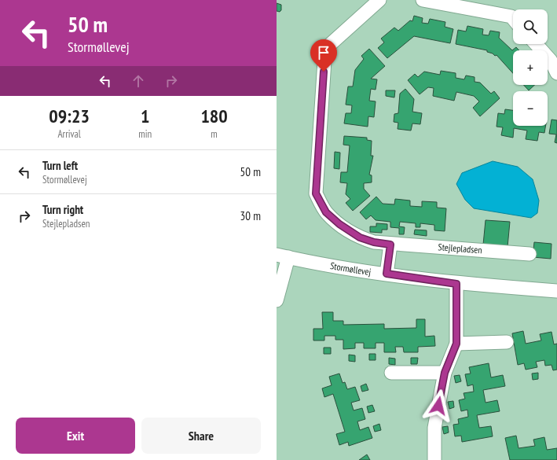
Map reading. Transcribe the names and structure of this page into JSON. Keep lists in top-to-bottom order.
{
  "streets": {
    "street": ["Stejlepladsen", "Stormøllevej"]
  },
  "page": {
    "turn": ["50 m", "Stormøllevej"],
    "map_buttons": ["+", "−"],
    "eta": [
      "09:23",
      "Arrival",
      "1",
      "min",
      "180",
      "m"
    ],
    "list": [
      {
        "name": "Turn left",
        "note": "Stormøllevej",
        "value": "50 m"
      },
      {
        "name": "Turn right",
        "note": "Stejlepladsen",
        "value": "30 m"
      }
    ],
    "buttons": ["Exit", "Share"]
  }
}
